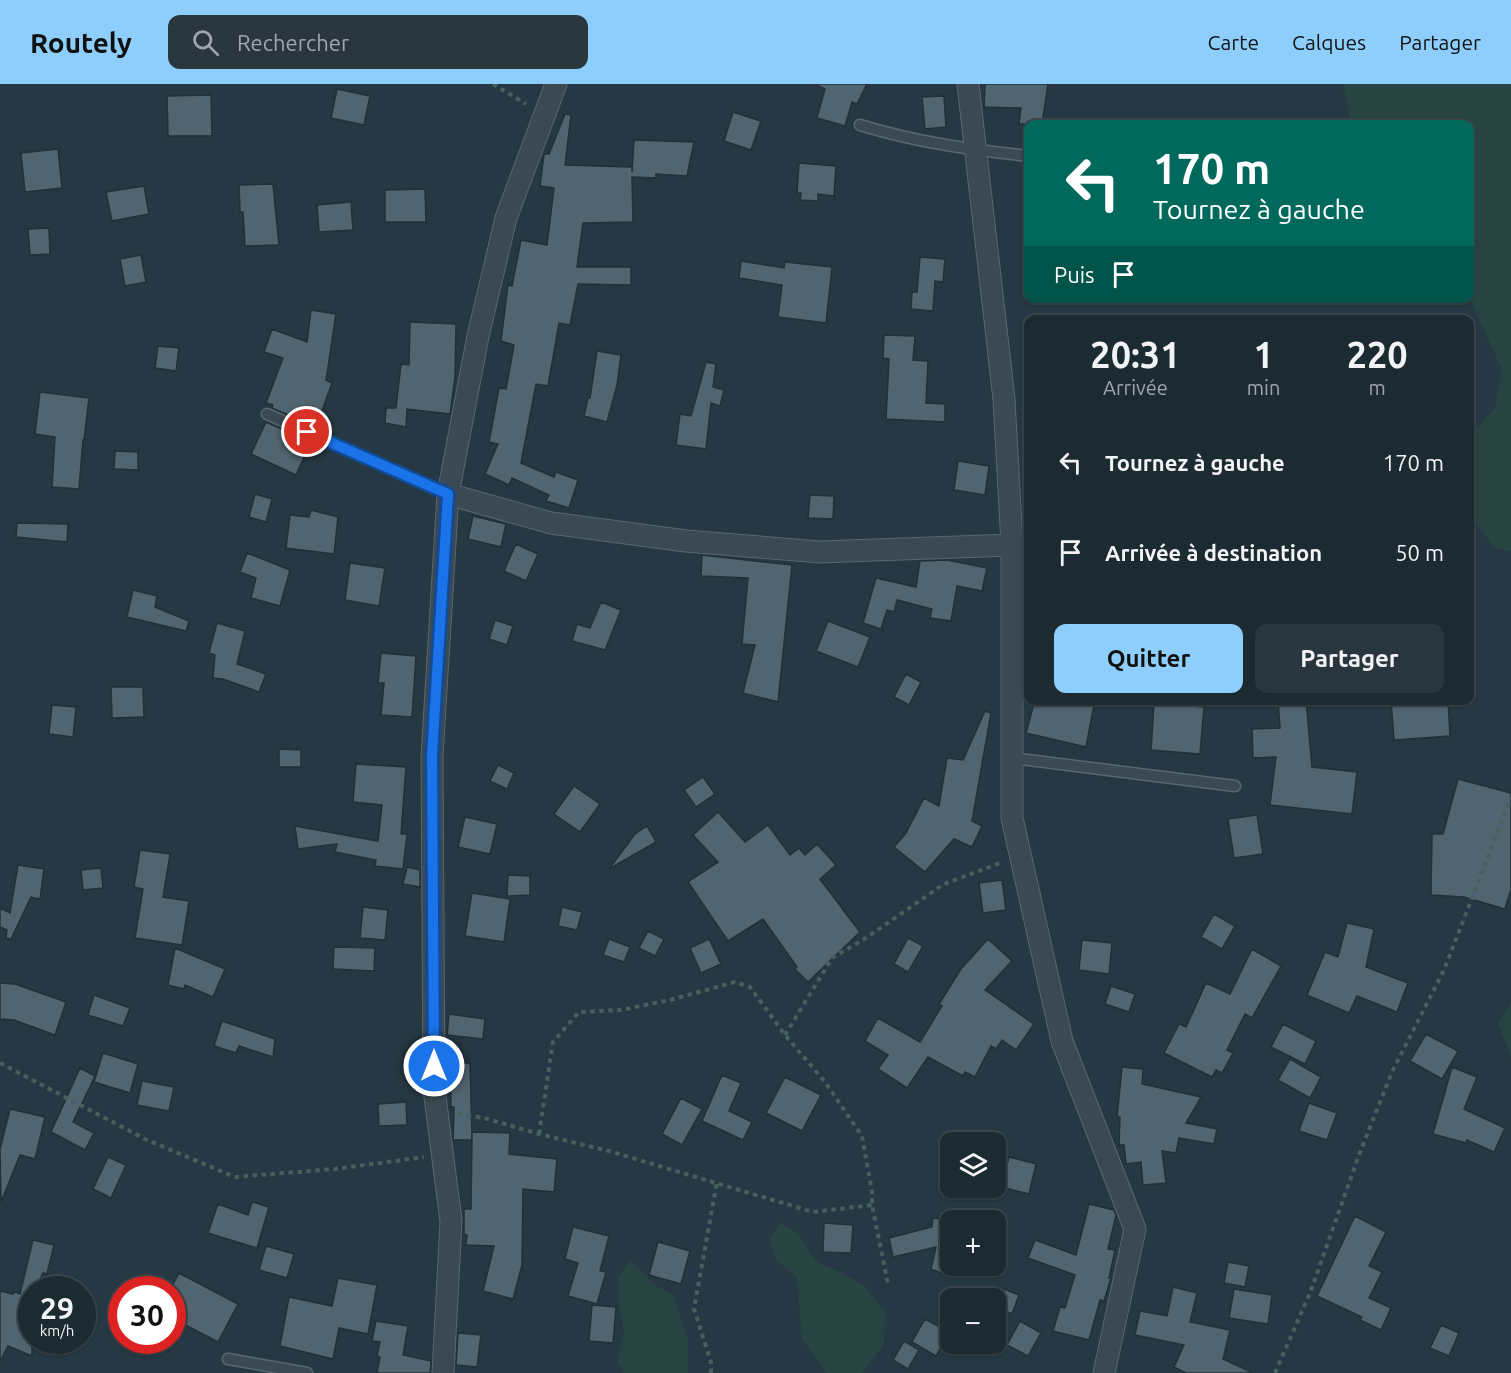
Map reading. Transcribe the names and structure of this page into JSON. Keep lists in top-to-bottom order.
{
  "page": {
    "header": "Routely",
    "search": "Rechercher",
    "nav": ["Carte", "Calques", "Partager"],
    "turn": ["170 m", "Tournez à gauche"],
    "then": "Puis",
    "eta": [
      "20:31",
      "Arrivée",
      "1",
      "min",
      "220",
      "m"
    ],
    "list": [
      {
        "name": "Tournez à gauche",
        "value": "170 m"
      },
      {
        "name": "Arrivée à destination",
        "value": "50 m"
      }
    ],
    "buttons": ["Quitter", "Partager"],
    "map_buttons": ["+", "−"],
    "speed": "29 km/h",
    "limit": "30"
  }
}
